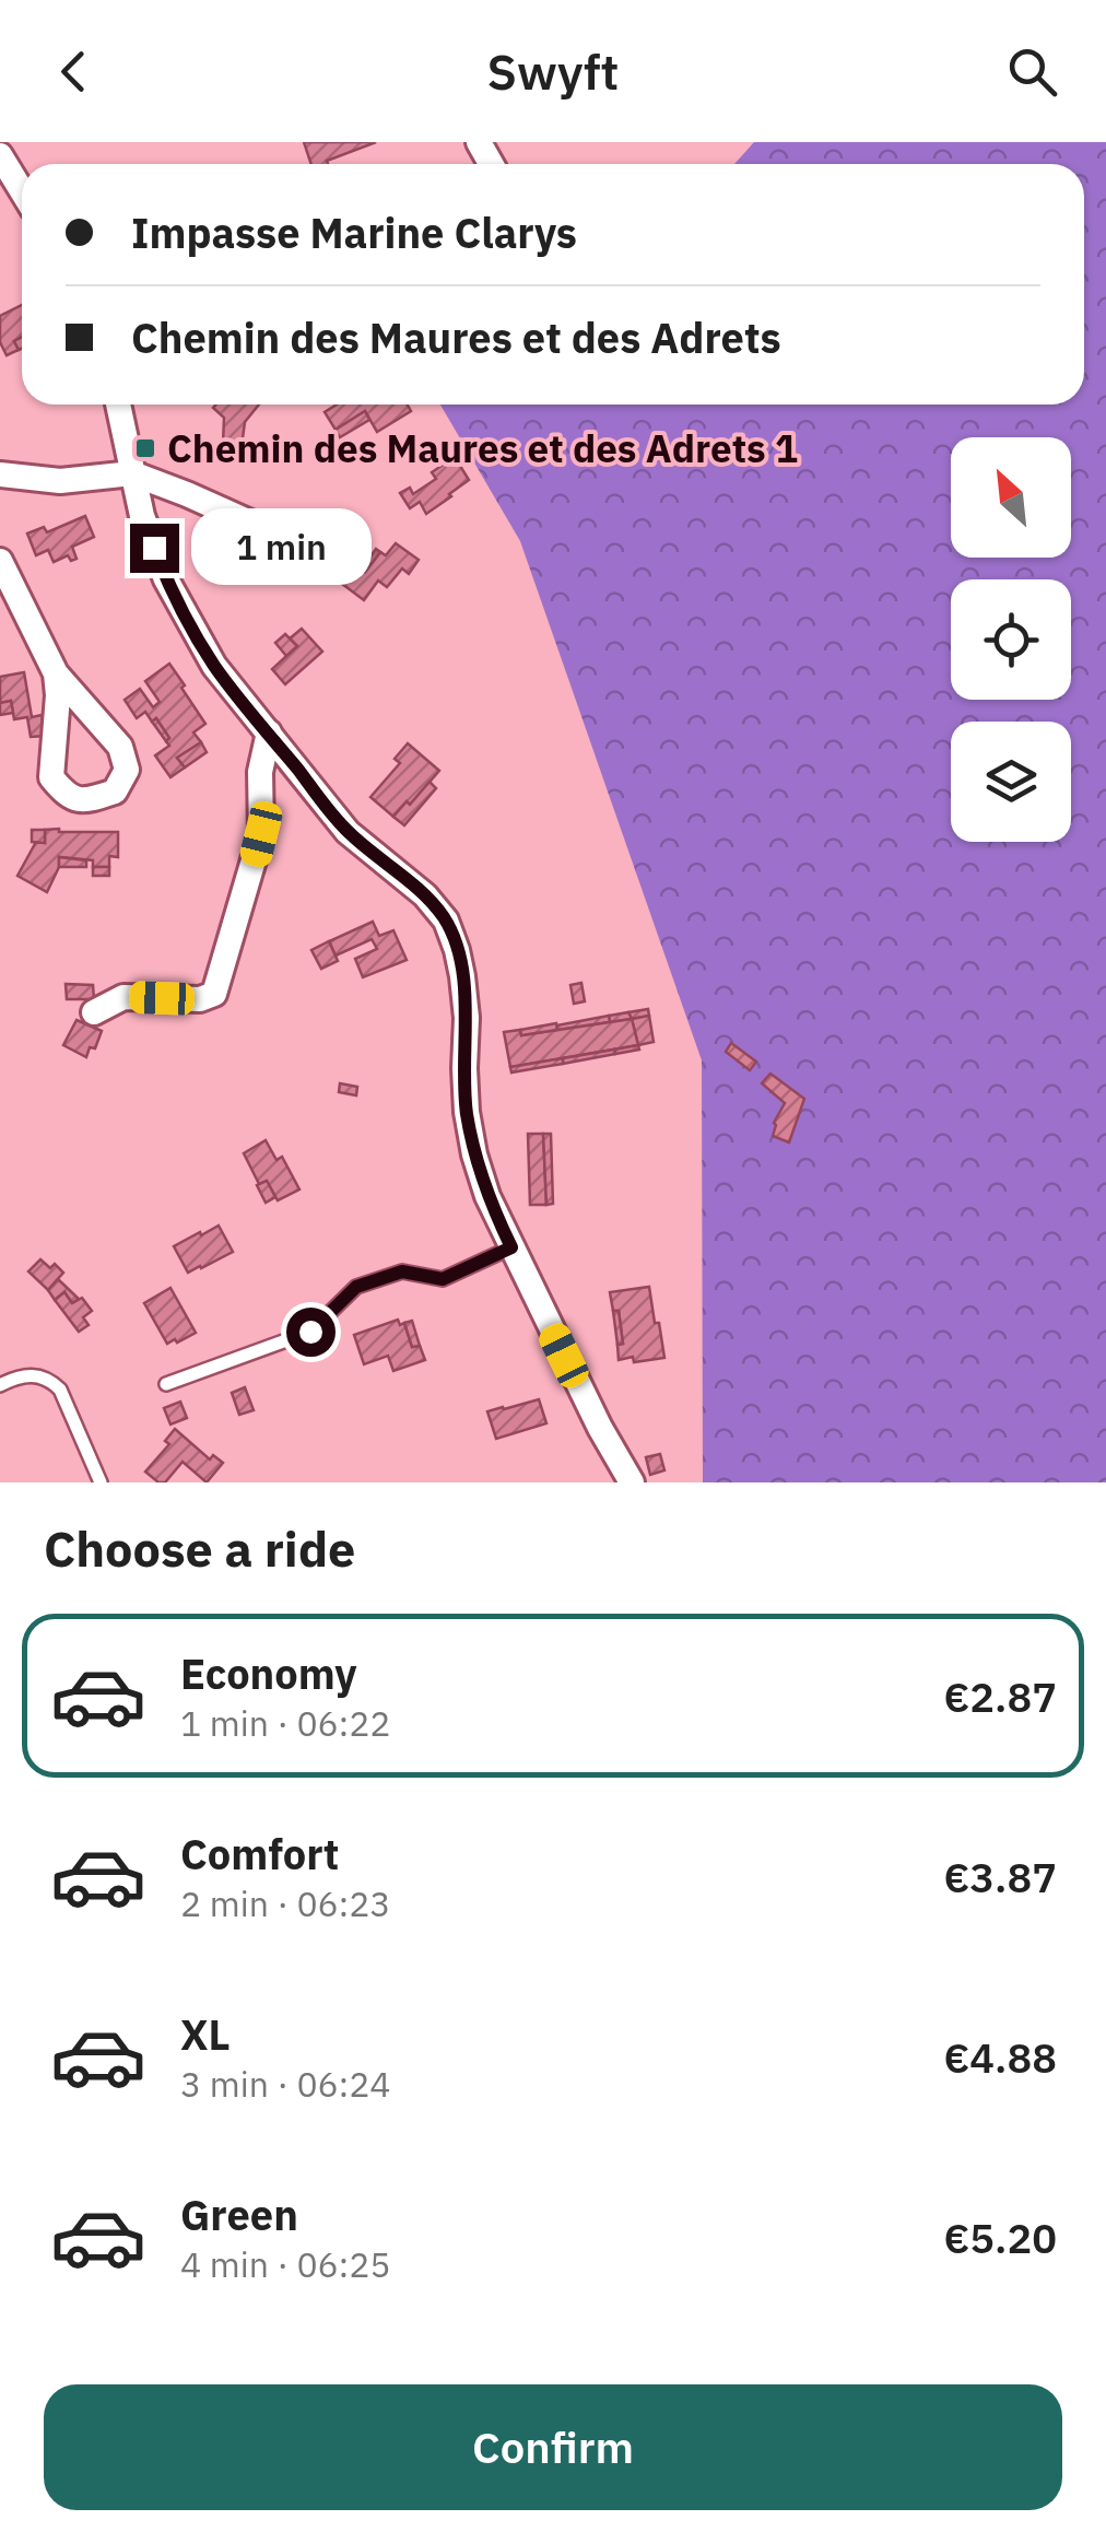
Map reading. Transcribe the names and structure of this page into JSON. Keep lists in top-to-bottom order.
{
  "places": {
    "transit": ["Chemin des Maures et des Adrets 1"]
  },
  "north": "top left",
  "page": {
    "header": "Swyft",
    "banner": ["Impasse Marine Clarys", "Chemin des Maures et des Adrets"],
    "bubble": "1 min",
    "heading": "Choose a ride",
    "list": [
      {
        "name": "Economy",
        "note": "1 min · 06:22",
        "value": "€2.87"
      },
      {
        "name": "Comfort",
        "note": "2 min · 06:23",
        "value": "€3.87"
      },
      {
        "name": "XL",
        "note": "3 min · 06:24",
        "value": "€4.88"
      },
      {
        "name": "Green",
        "note": "4 min · 06:25",
        "value": "€5.20"
      }
    ],
    "buttons": "Confirm"
  }
}
